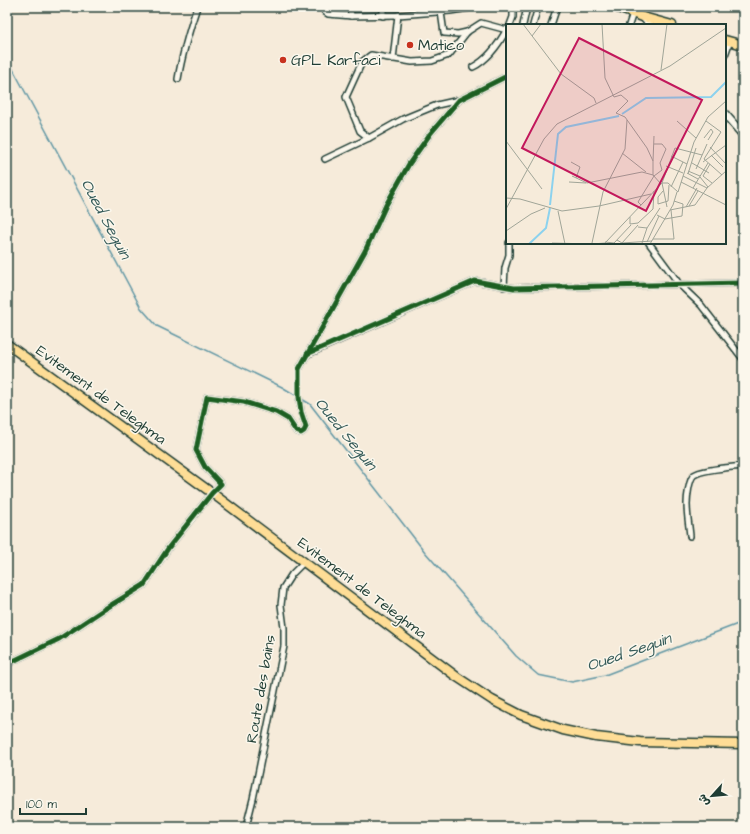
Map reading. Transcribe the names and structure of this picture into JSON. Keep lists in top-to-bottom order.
{
  "streets": {
    "main road": ["Evitement de Teleghma"],
    "street": ["Route des bains"]
  },
  "crossings": [
    ["Evitement de Teleghma", "Route des bains"]
  ],
  "water": ["Oued Seguin"],
  "places": ["Matico", "GPL Karfaci"],
  "scale_bar": "100 m",
  "north": "bottom left"
}
